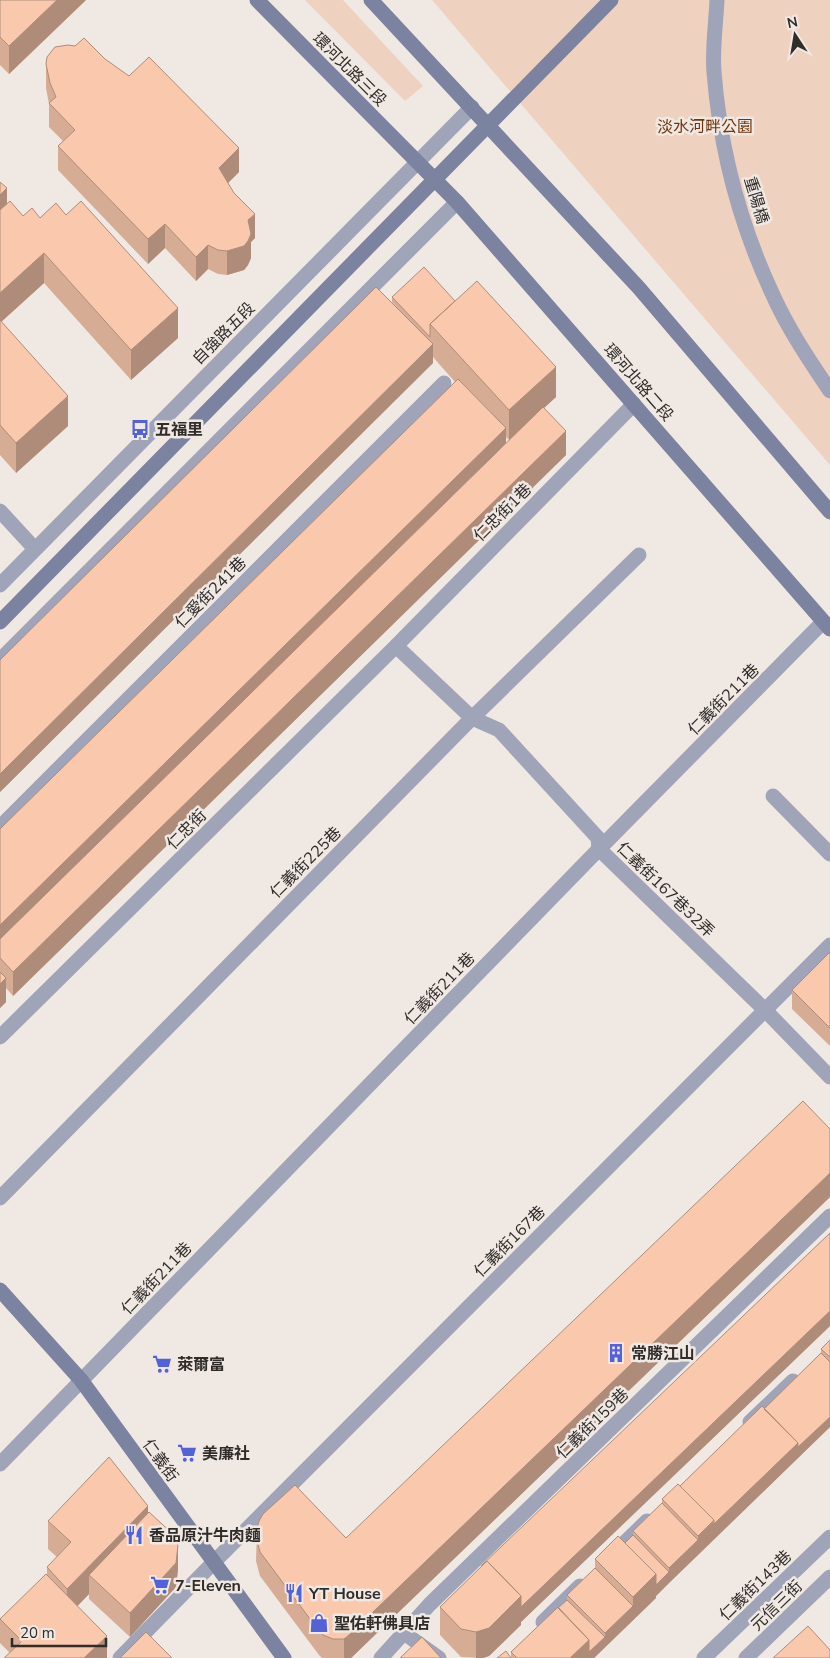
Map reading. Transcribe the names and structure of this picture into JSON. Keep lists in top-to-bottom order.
{
  "streets": {
    "main road": ["環河北路三段", "環河北路二段", "仁義街"],
    "street": [
      "重陽橋",
      "自強路五段",
      "仁忠街1巷",
      "仁愛街241巷",
      "仁義街211巷",
      "仁忠街",
      "仁義街225巷",
      "仁義街167巷32弄",
      "仁義街167巷",
      "仁義街159巷",
      "仁義街143巷",
      "元信三街"
    ]
  },
  "crossings": [
    ["環河北路三段", "自強路五段"],
    ["環河北路三段", "環河北路二段"],
    ["自強路五段", "環河北路二段"],
    ["環河北路二段", "仁忠街1巷"],
    ["環河北路二段", "仁義街211巷"],
    ["仁忠街1巷", "仁忠街"],
    ["仁忠街1巷", "仁義街167巷32弄"],
    ["仁義街211巷", "仁義街167巷32弄"],
    ["仁義街211巷", "仁義街"],
    ["仁忠街", "仁義街167巷32弄"],
    ["仁義街225巷", "仁義街167巷32弄"],
    ["仁義街167巷32弄", "仁義街167巷"],
    ["仁義街167巷", "仁義街"]
  ],
  "parks": ["淡水河畔公園"],
  "places": {
    "bus stop": ["五福里"],
    "building": ["常勝江山"],
    "supermarket": ["萊爾富", "美廉社", "7-Eleven"],
    "restaurant": ["香品原汁牛肉麵", "YT House"],
    "shop": ["聖佑軒佛具店"]
  },
  "scale_bar": "20 m",
  "north": "top"
}
